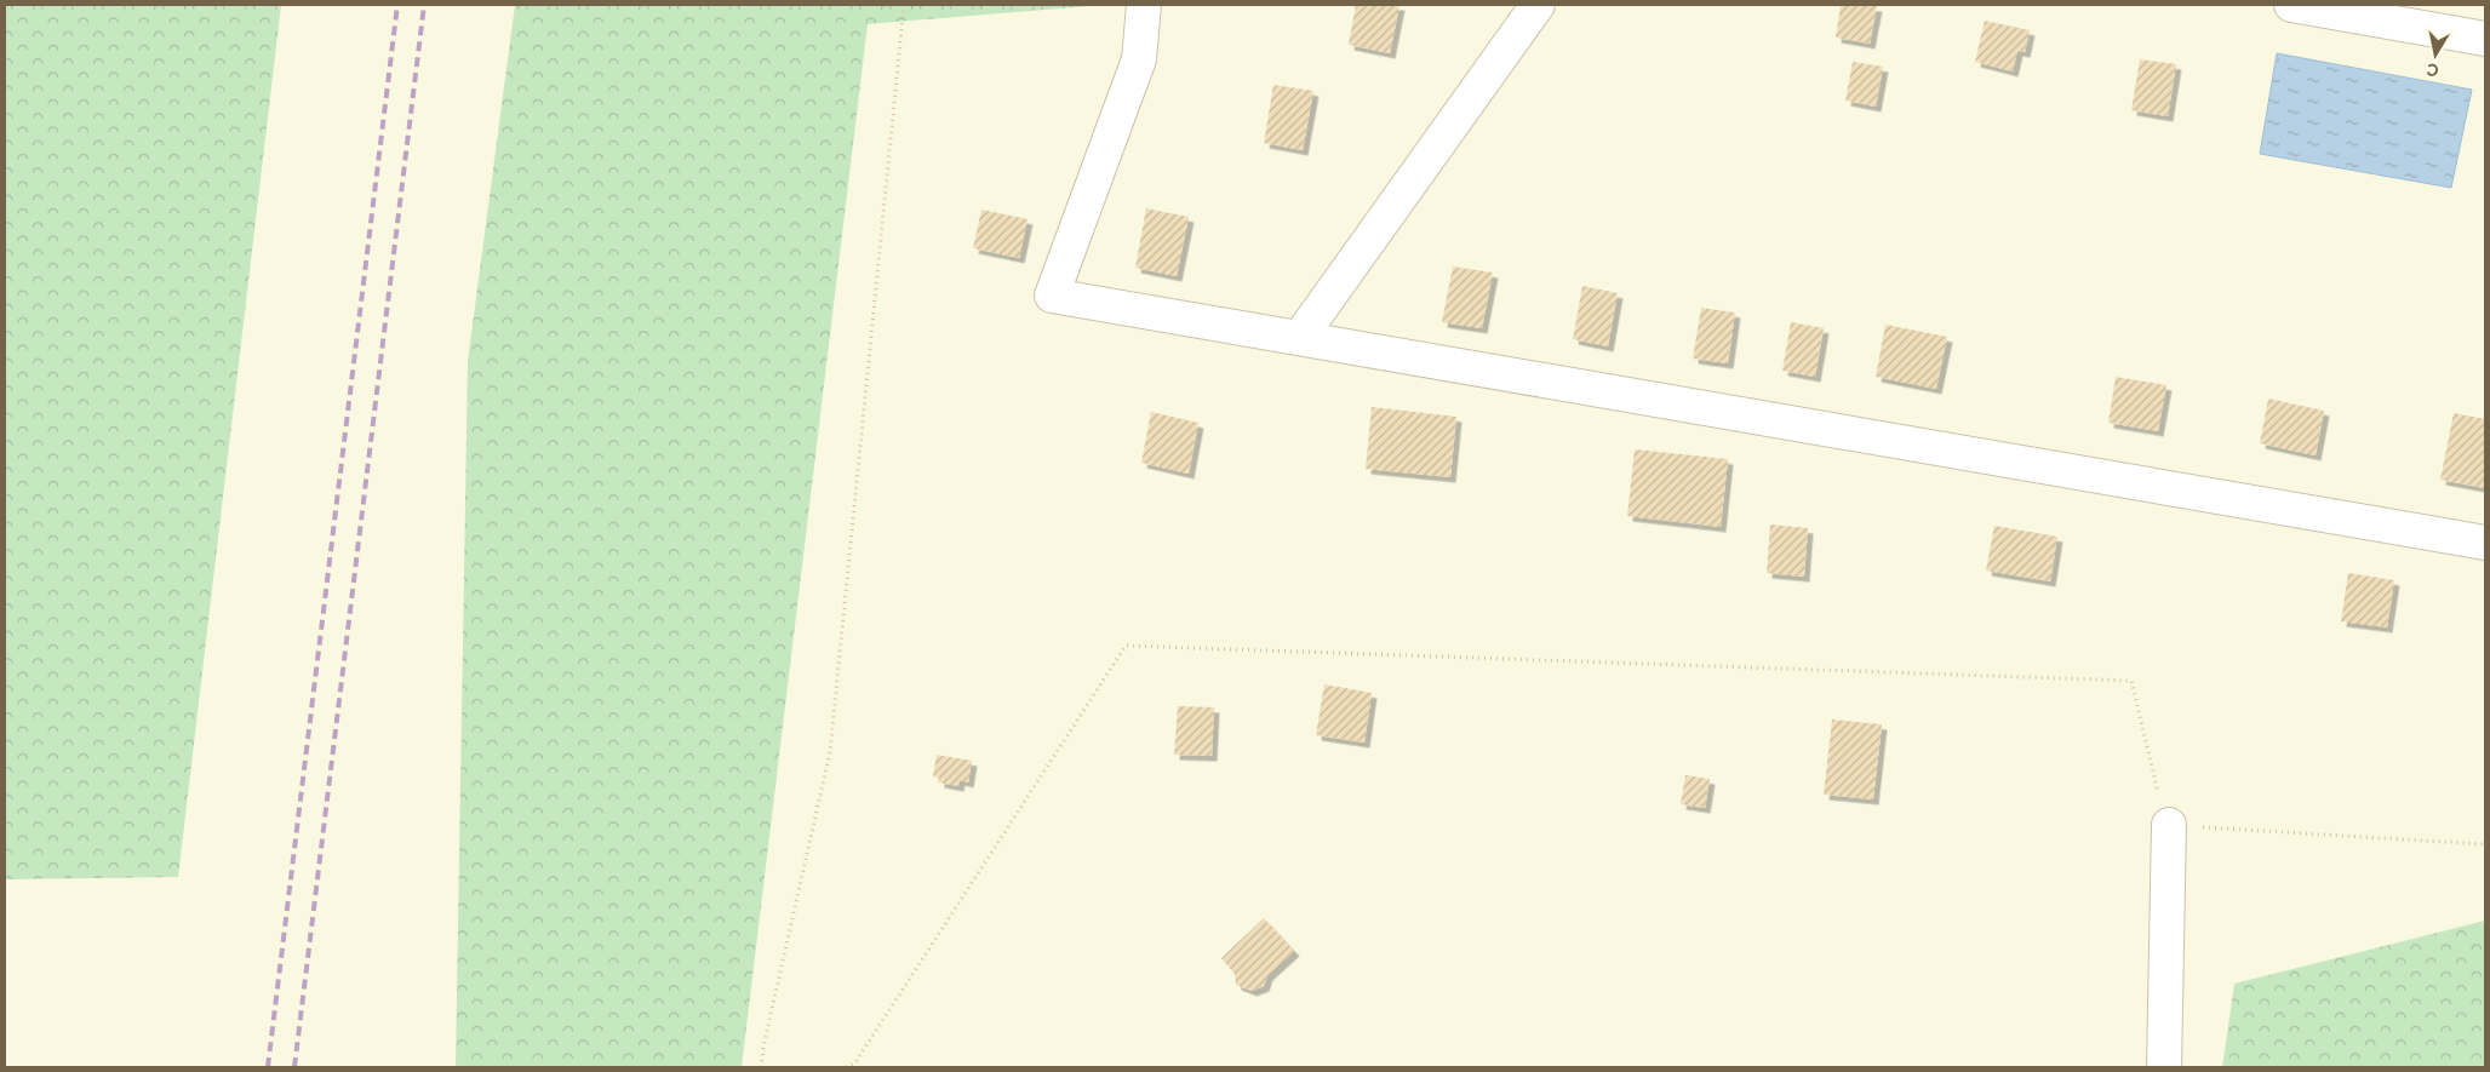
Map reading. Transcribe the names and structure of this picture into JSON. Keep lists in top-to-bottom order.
{
  "north": "bottom"
}
